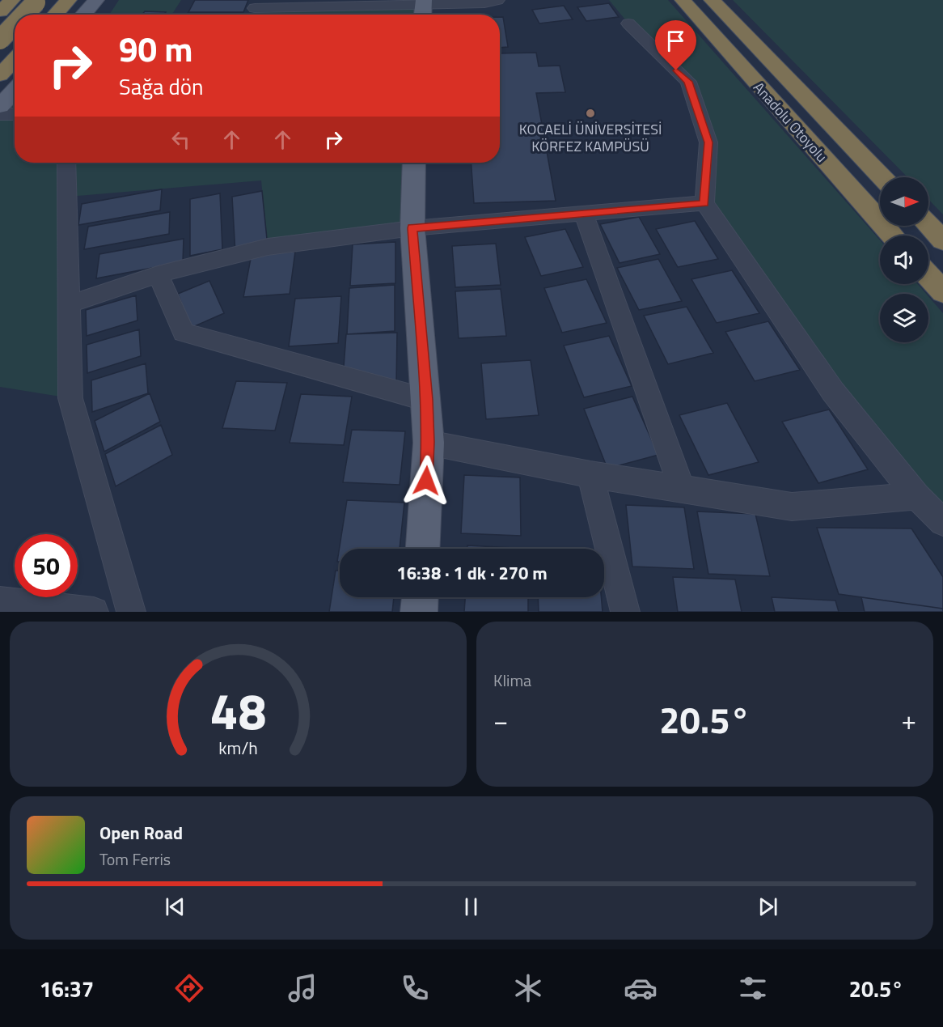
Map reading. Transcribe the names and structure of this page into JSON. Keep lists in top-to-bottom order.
{
  "streets": {
    "highway": ["Anadolu Otoyolu"]
  },
  "places": ["KOCAELİ ÜNİVERSİTESİ KÖRFEZ KAMPÜSÜ"],
  "north": "right",
  "page": {
    "turn": ["90 m", "Sağa dön"],
    "limit": "50",
    "trip": "16:38 · 1 dk · 270 m",
    "tile": "Klima",
    "heat": ["−", "20.5°", "+"],
    "song": ["Open Road", "Tom Ferris"],
    "tabs": ["16:37", "20.5°"],
    "gauge": ["48", "km/h"]
  }
}
